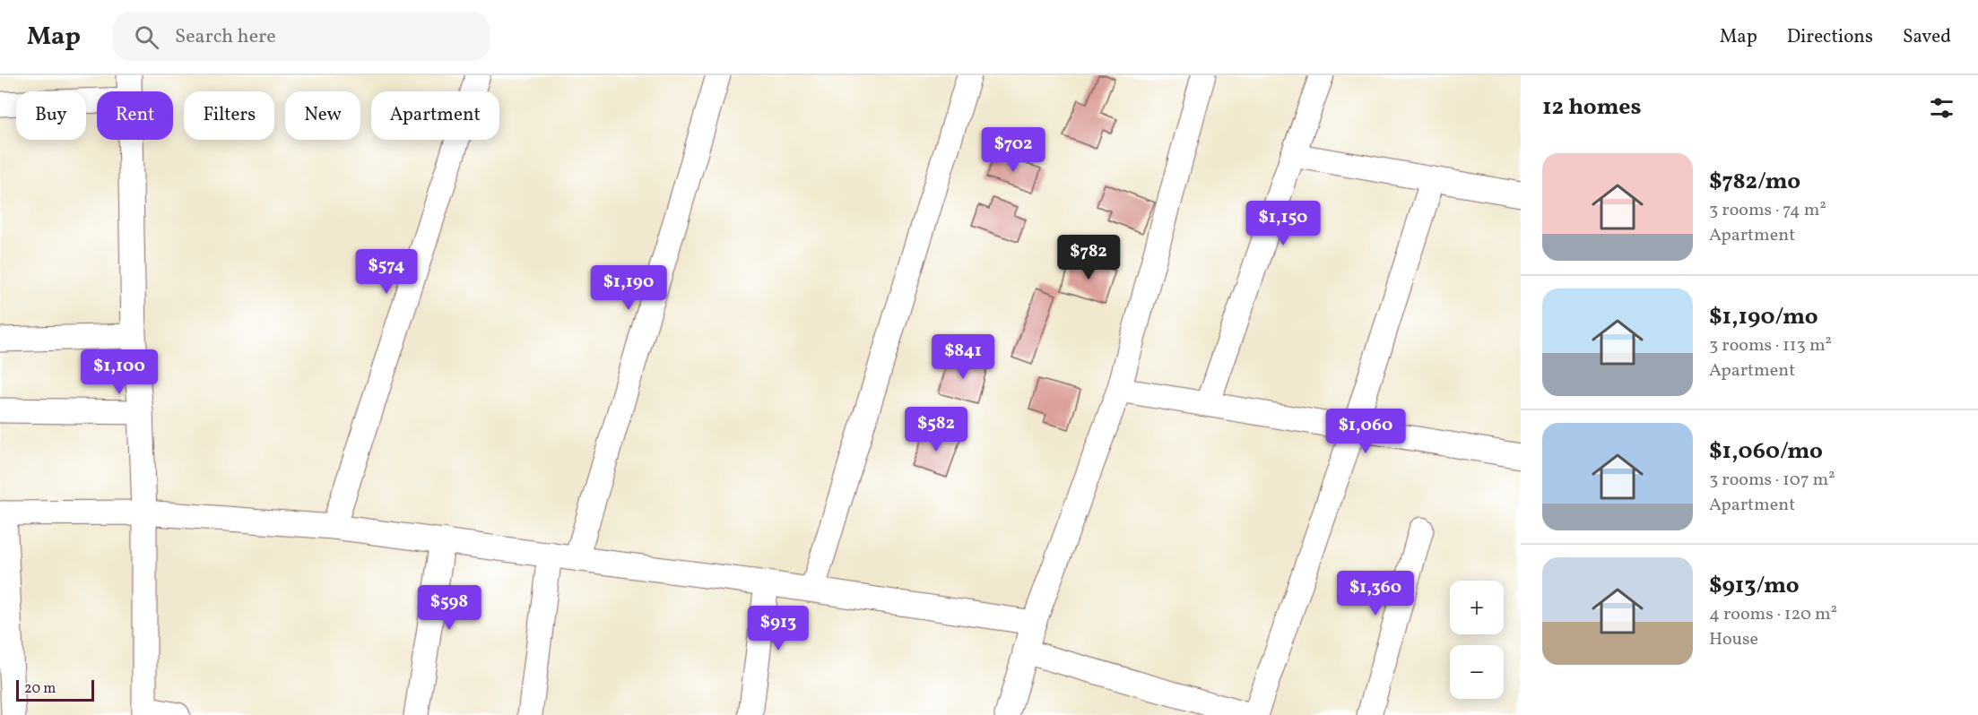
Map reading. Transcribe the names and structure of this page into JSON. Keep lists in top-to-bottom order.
{
  "scale_bar": "20 m",
  "page": {
    "header": "Map",
    "search": "Search here",
    "nav": ["Map", "Directions", "Saved"],
    "heading": "12 homes",
    "chip": [
      "Buy",
      "Rent",
      "Filters",
      "New",
      "Apartment"
    ],
    "price": [
      "$702",
      "$1,150",
      "$782",
      "$574",
      "$1,190",
      "$841",
      "$1,100",
      "$582",
      "$1,060",
      "$1,360",
      "$598",
      "$913"
    ],
    "list": [
      {
        "name": "$782/mo",
        "note": "3 rooms · 74 m² · Apartment"
      },
      {
        "name": "$1,190/mo",
        "note": "3 rooms · 113 m² · Apartment"
      },
      {
        "name": "$1,060/mo",
        "note": "3 rooms · 107 m² · Apartment"
      },
      {
        "name": "$913/mo",
        "note": "4 rooms · 120 m² · House"
      }
    ],
    "map_buttons": ["+", "−"],
    "scale": "20 m"
  }
}
